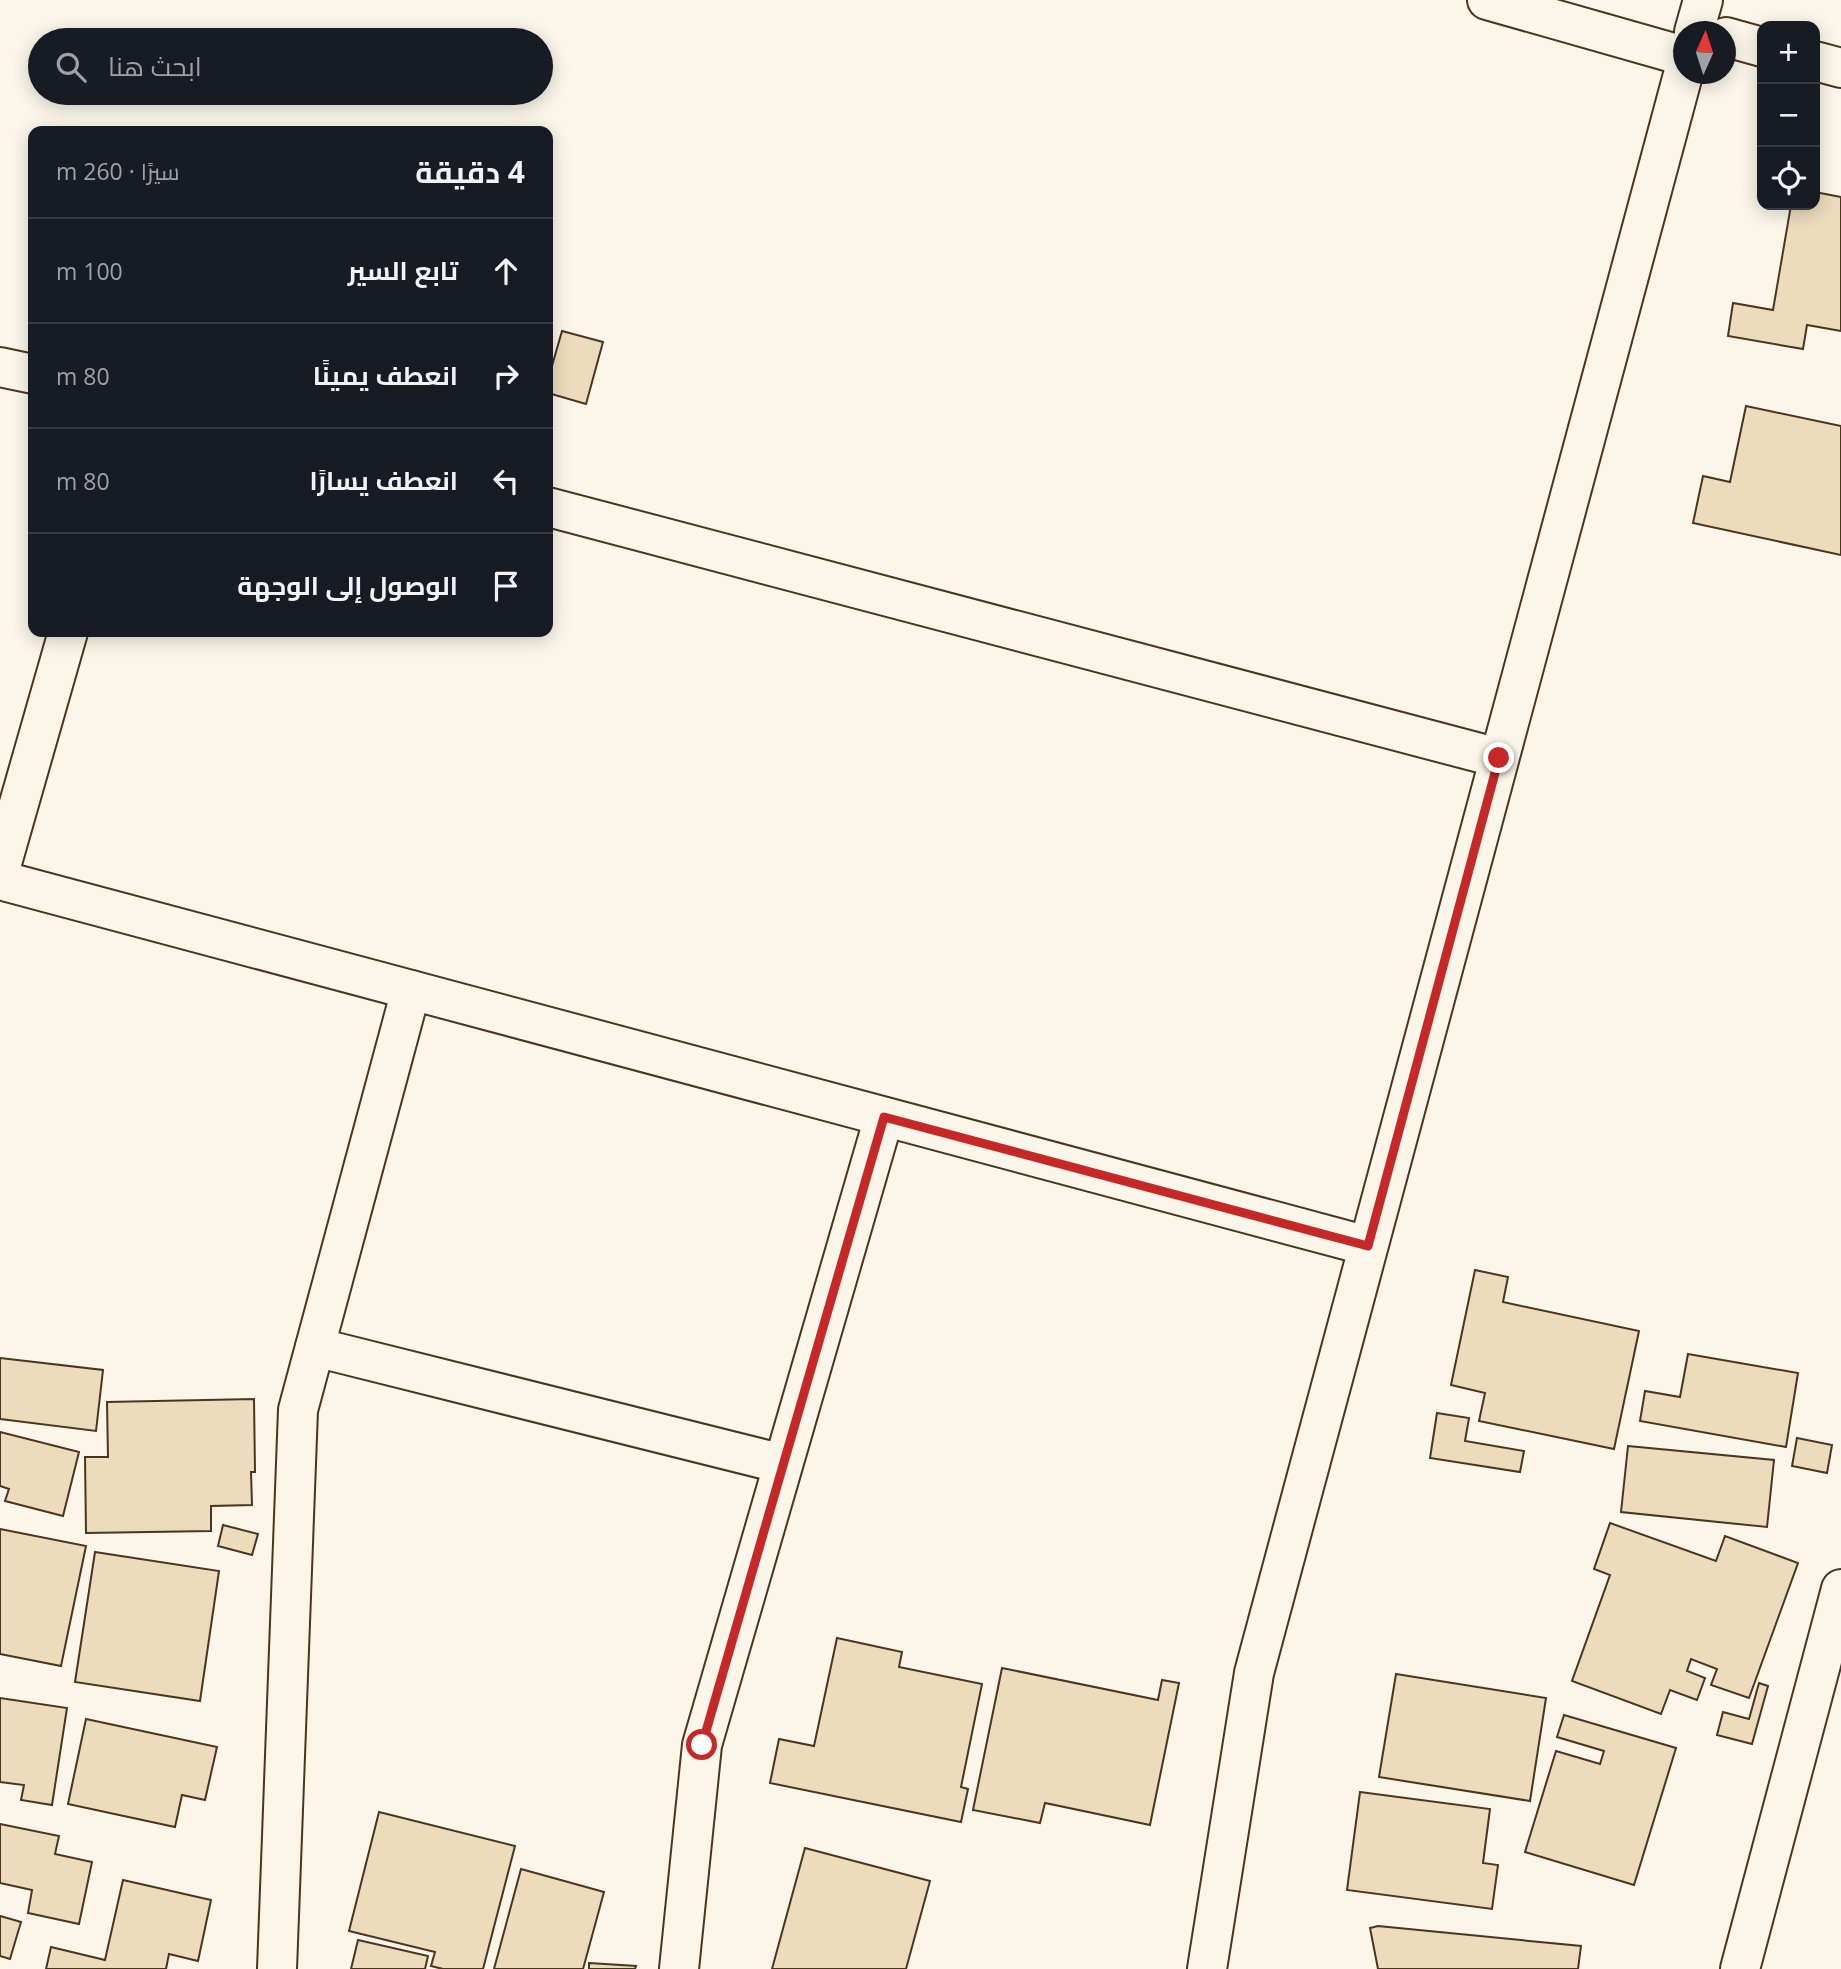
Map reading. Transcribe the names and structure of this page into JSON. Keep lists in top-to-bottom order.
{
  "north": "top",
  "page": {
    "map_buttons": ["+", "−"],
    "search": "ابحث هنا",
    "heading": ["4 دقيقة", "سيرًا · 260 m"],
    "list": [
      ["تابع السير", "100 m"],
      ["انعطف يمينًا", "80 m"],
      ["انعطف يسارًا", "80 m"],
      "الوصول إلى الوجهة"
    ]
  }
}
